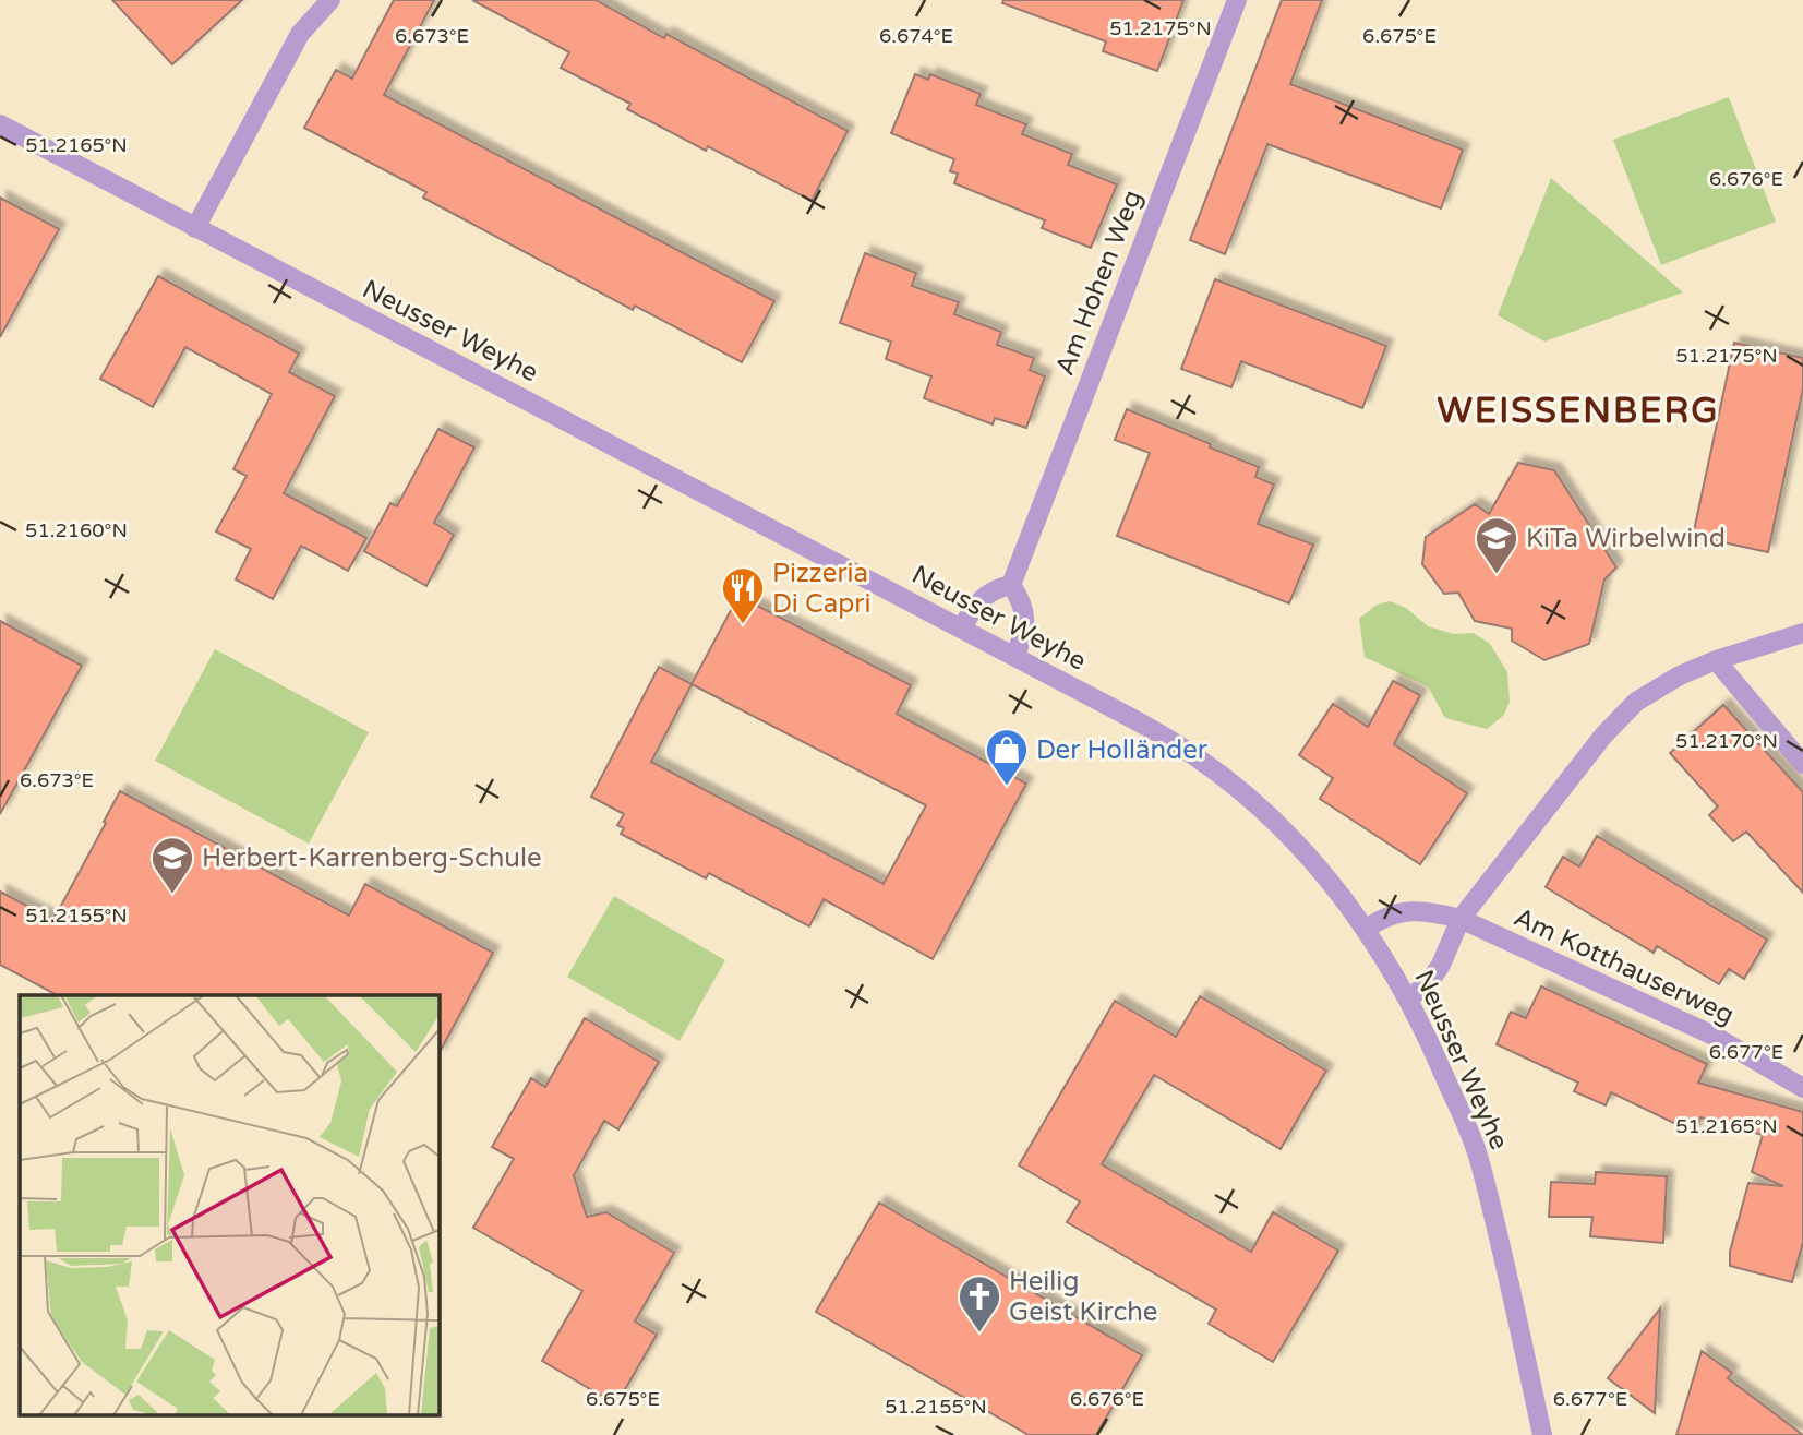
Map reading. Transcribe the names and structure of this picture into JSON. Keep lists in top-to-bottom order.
{
  "streets": {
    "street": ["Am Hohen Weg", "Neusser Weyhe", "Am Kotthauserweg"]
  },
  "crossings": [
    ["Neusser Weyhe", "Am Kotthauserweg"]
  ],
  "districts": ["WEISSENBERG"],
  "places": {
    "school or university": ["KiTa Wirbelwind", "Herbert-Karrenberg-Schule"],
    "restaurant": ["Pizzeria Di Capri"],
    "shop": ["Der Holländer"],
    "church": ["Heilig Geist Kirche"]
  },
  "coordinates": [
    "51.2175°N",
    "6.673°E",
    "6.674°E",
    "6.675°E",
    "51.2165°N",
    "6.676°E",
    "51.2160°N",
    "51.2170°N",
    "51.2155°N",
    "6.677°E"
  ]
}
